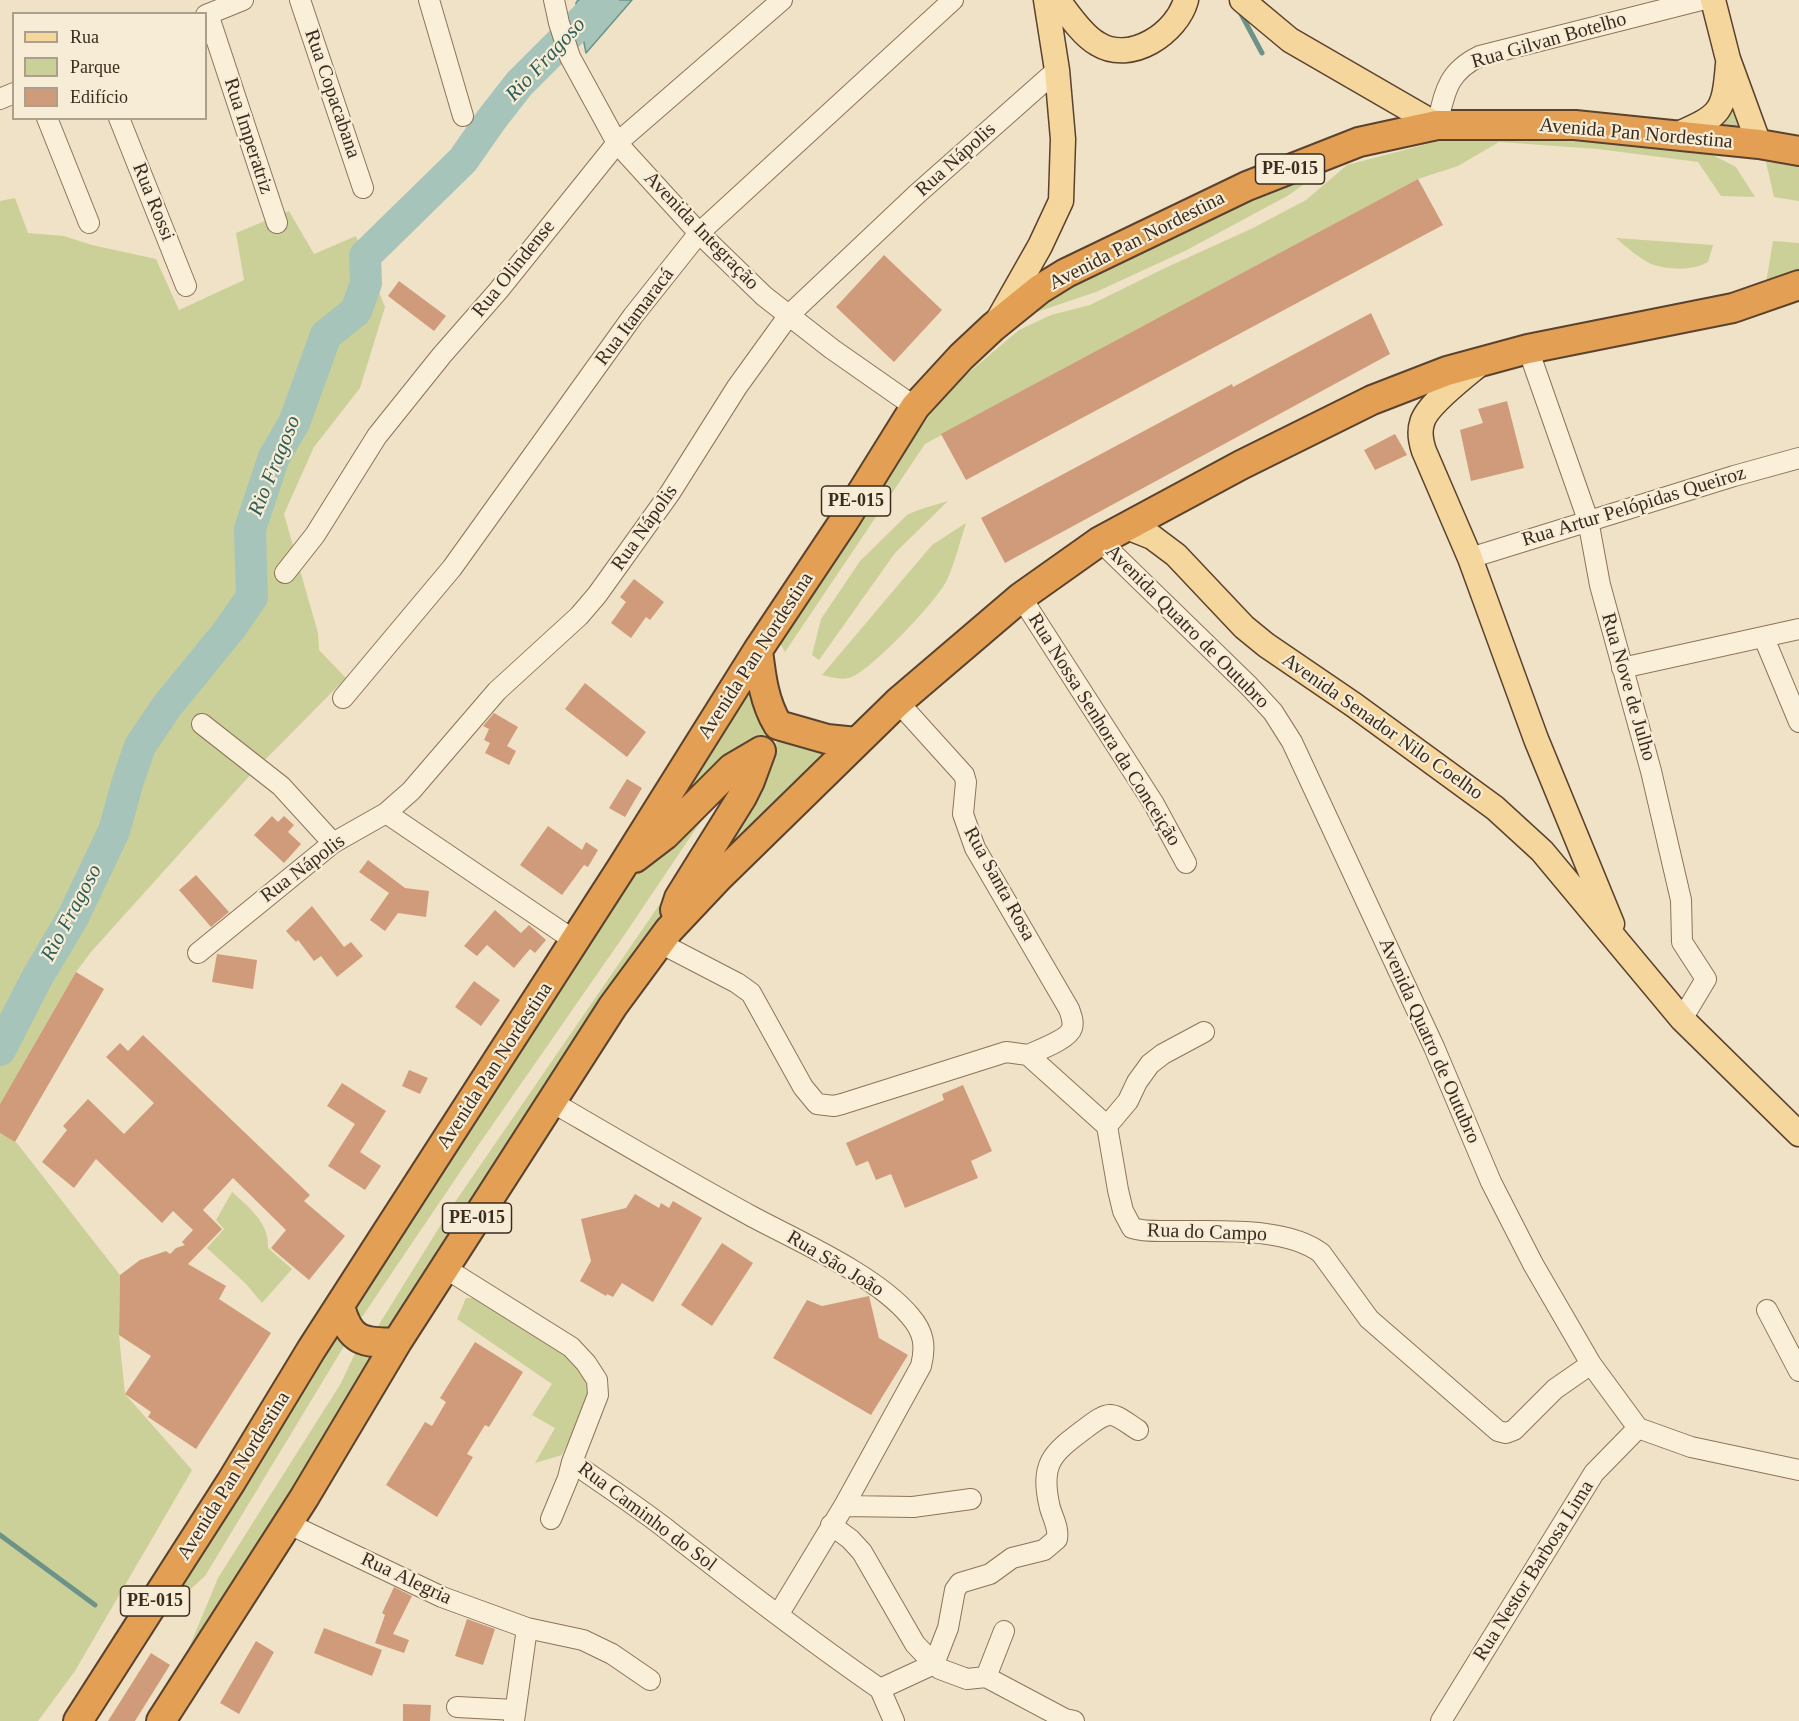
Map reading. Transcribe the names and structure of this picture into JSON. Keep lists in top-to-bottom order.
{
  "streets": {
    "highway": ["Avenida Pan Nordestina", "PE-015"],
    "main road": ["Avenida Senador Nilo Coelho"],
    "street": [
      "Rua Gilvan Botelho",
      "Rua Copacabana",
      "Rua Imperatriz",
      "Rua Nápolis",
      "Rua Rossi",
      "Avenida Integração",
      "Rua Olindense",
      "Rua Itamaracá",
      "Rua Artur Pelópidas Queiroz",
      "Avenida Quatro de Outubro",
      "Rua Nove de Julho",
      "Rua Nossa Senhora da Conceição",
      "Rua Santa Rosa",
      "Rua do Campo",
      "Rua São João",
      "Rua Caminho do Sol",
      "Rua Nestor Barbosa Lima",
      "Rua Alegria"
    ]
  },
  "crossings": [
    ["Rua Gilvan Botelho", "Avenida Pan Nordestina"],
    ["Avenida Pan Nordestina", "Avenida Integração"],
    ["Rua Nápolis", "Avenida Integração"],
    ["PE-015", "Avenida Quatro de Outubro"],
    ["PE-015", "Rua Nove de Julho"],
    ["PE-015", "Avenida Senador Nilo Coelho"],
    ["PE-015", "Rua Nossa Senhora da Conceição"],
    ["PE-015", "Rua Santa Rosa"],
    ["PE-015", "Rua São João"],
    ["PE-015", "Rua Caminho do Sol"],
    ["PE-015", "Rua Alegria"],
    ["Avenida Integração", "Rua Olindense"],
    ["Avenida Integração", "Rua Itamaracá"],
    ["Rua Artur Pelópidas Queiroz", "Rua Nove de Julho"],
    ["Rua Artur Pelópidas Queiroz", "Avenida Senador Nilo Coelho"],
    ["Avenida Quatro de Outubro", "Rua do Campo"],
    ["Avenida Quatro de Outubro", "Rua Nestor Barbosa Lima"],
    ["Rua Nove de Julho", "Avenida Senador Nilo Coelho"],
    ["Rua São João", "Rua Caminho do Sol"]
  ],
  "water": ["Rio Fragoso"],
  "legend": ["Rua", "Parque", "Edifício"]
}
